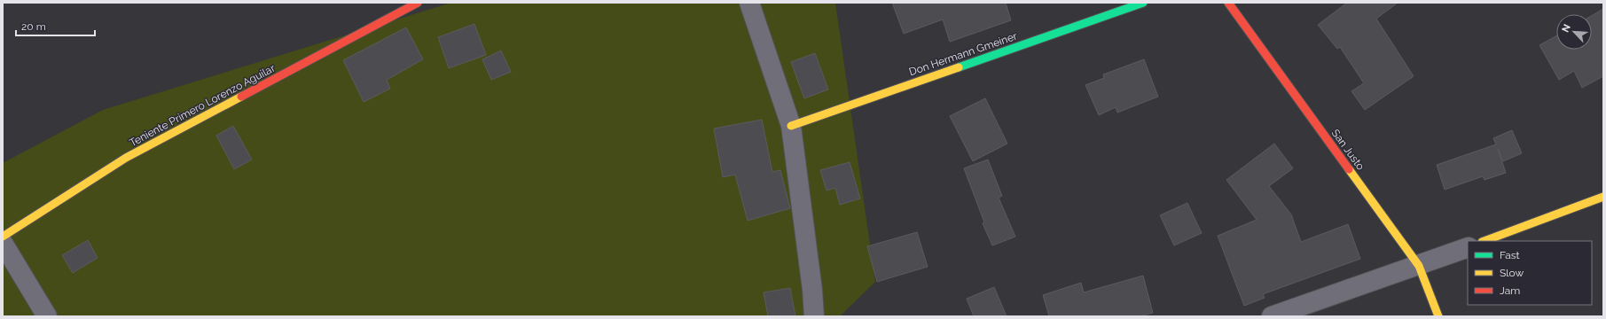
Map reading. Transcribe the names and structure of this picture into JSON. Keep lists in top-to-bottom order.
{
  "streets": {
    "street": ["Don Hermann Gmeiner", "Teniente Primero Lorenzo Aguilar", "San Justo"]
  },
  "legend": ["Fast", "Slow", "Jam"],
  "scale_bar": "20 m",
  "north": "top left"
}
